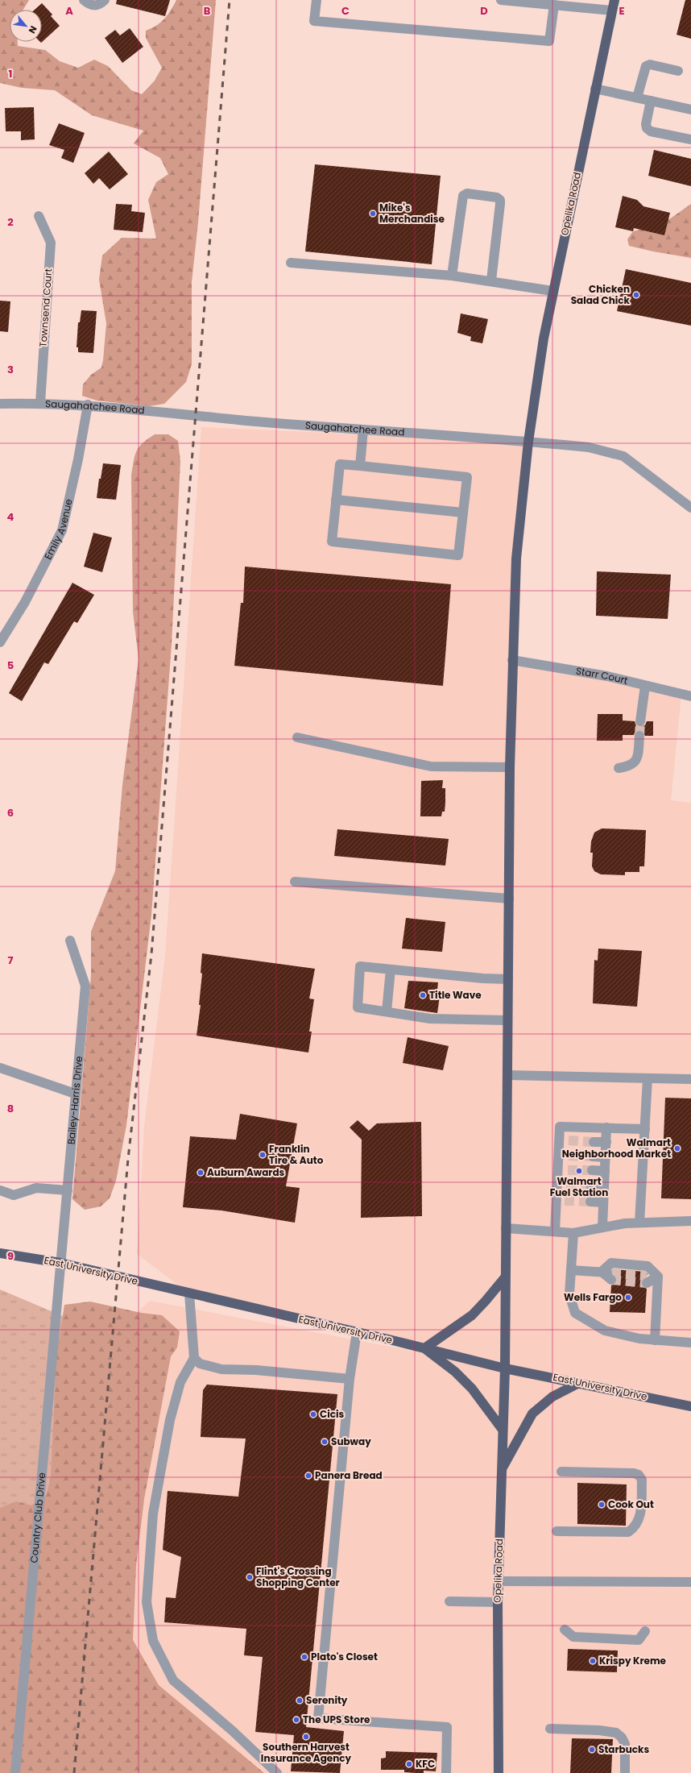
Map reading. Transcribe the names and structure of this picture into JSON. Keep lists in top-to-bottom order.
{
  "streets": {
    "main road": ["Opelika Road", "East University Drive"],
    "street": [
      "Townsend Court",
      "Saugahatchee Road",
      "Emily Avenue",
      "Starr Court",
      "Bailey-Harris Drive",
      "Country Club Drive"
    ]
  },
  "crossings": [
    ["Opelika Road", "Saugahatchee Road"],
    ["Opelika Road", "Starr Court"],
    ["Opelika Road", "East University Drive"],
    ["Townsend Court", "Saugahatchee Road"],
    ["Saugahatchee Road", "Emily Avenue"],
    ["Bailey-Harris Drive", "East University Drive"],
    ["Bailey-Harris Drive", "Country Club Drive"],
    ["East University Drive", "Country Club Drive"]
  ],
  "places": [
    "Mike's Merchandise",
    "Chicken Salad Chick",
    "Title Wave",
    "Walmart Neighborhood Market",
    "Franklin Tire & Auto",
    "Walmart Fuel Station",
    "Auburn Awards",
    "Wells Fargo",
    "Cicis",
    "Subway",
    "Panera Bread",
    "Cook Out",
    "Flint's Crossing Shopping Center",
    "Plato's Closet",
    "Krispy Kreme",
    "Serenity",
    "The UPS Store",
    "Southern Harvest Insurance Agency",
    "Starbucks",
    "KFC"
  ],
  "north": "bottom right",
  "grid": {
    "columns": [
      "A",
      "B",
      "C",
      "D",
      "E"
    ],
    "rows": [
      "1",
      "2",
      "3",
      "4",
      "5",
      "6",
      "7",
      "8",
      "9"
    ]
  }
}
